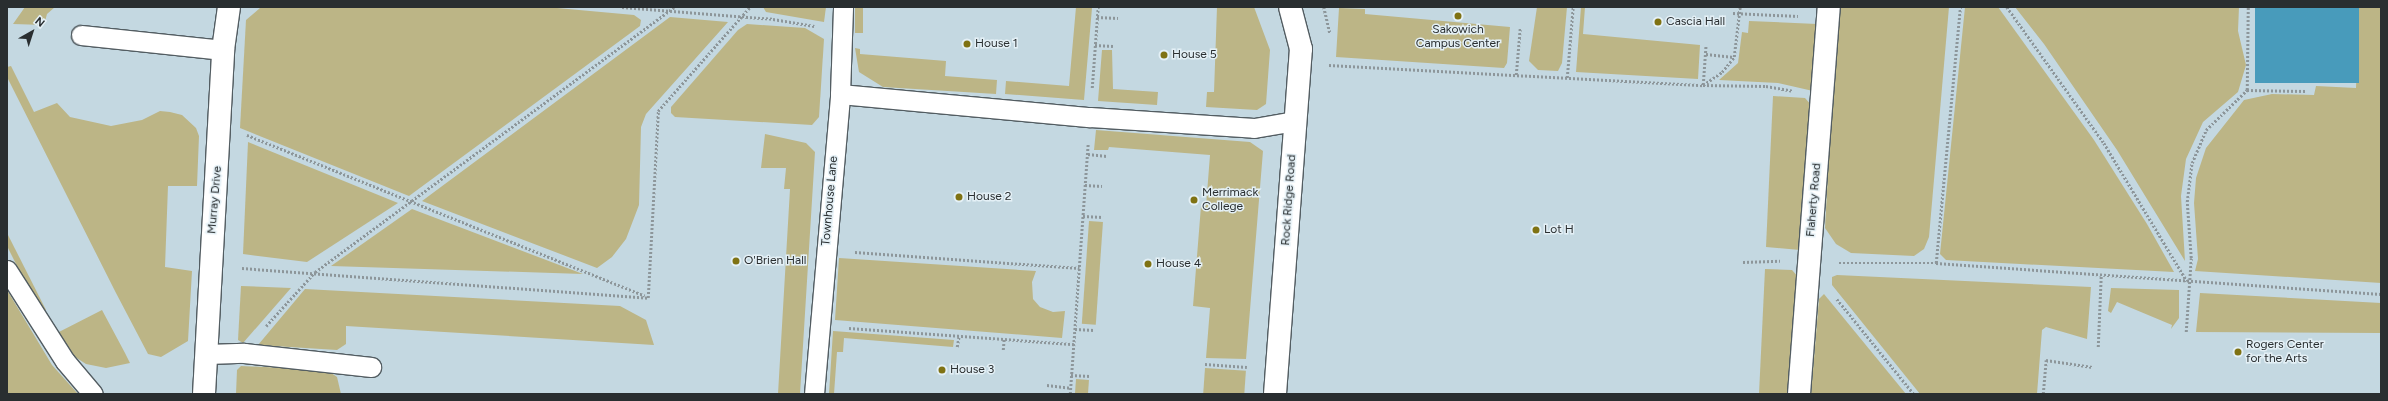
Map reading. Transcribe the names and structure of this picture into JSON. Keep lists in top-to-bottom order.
{
  "streets": {
    "street": ["Murray Drive", "Rock Ridge Road", "Flaherty Road"],
    "lane": ["Townhouse Lane"]
  },
  "places": [
    "Sakowich Campus Center",
    "Cascia Hall",
    "House 1",
    "House 5",
    "House 2",
    "Merrimack College",
    "Lot H",
    "O'Brien Hall",
    "House 4",
    "Rogers Center for the Arts",
    "House 3"
  ],
  "north": "top right"
}
